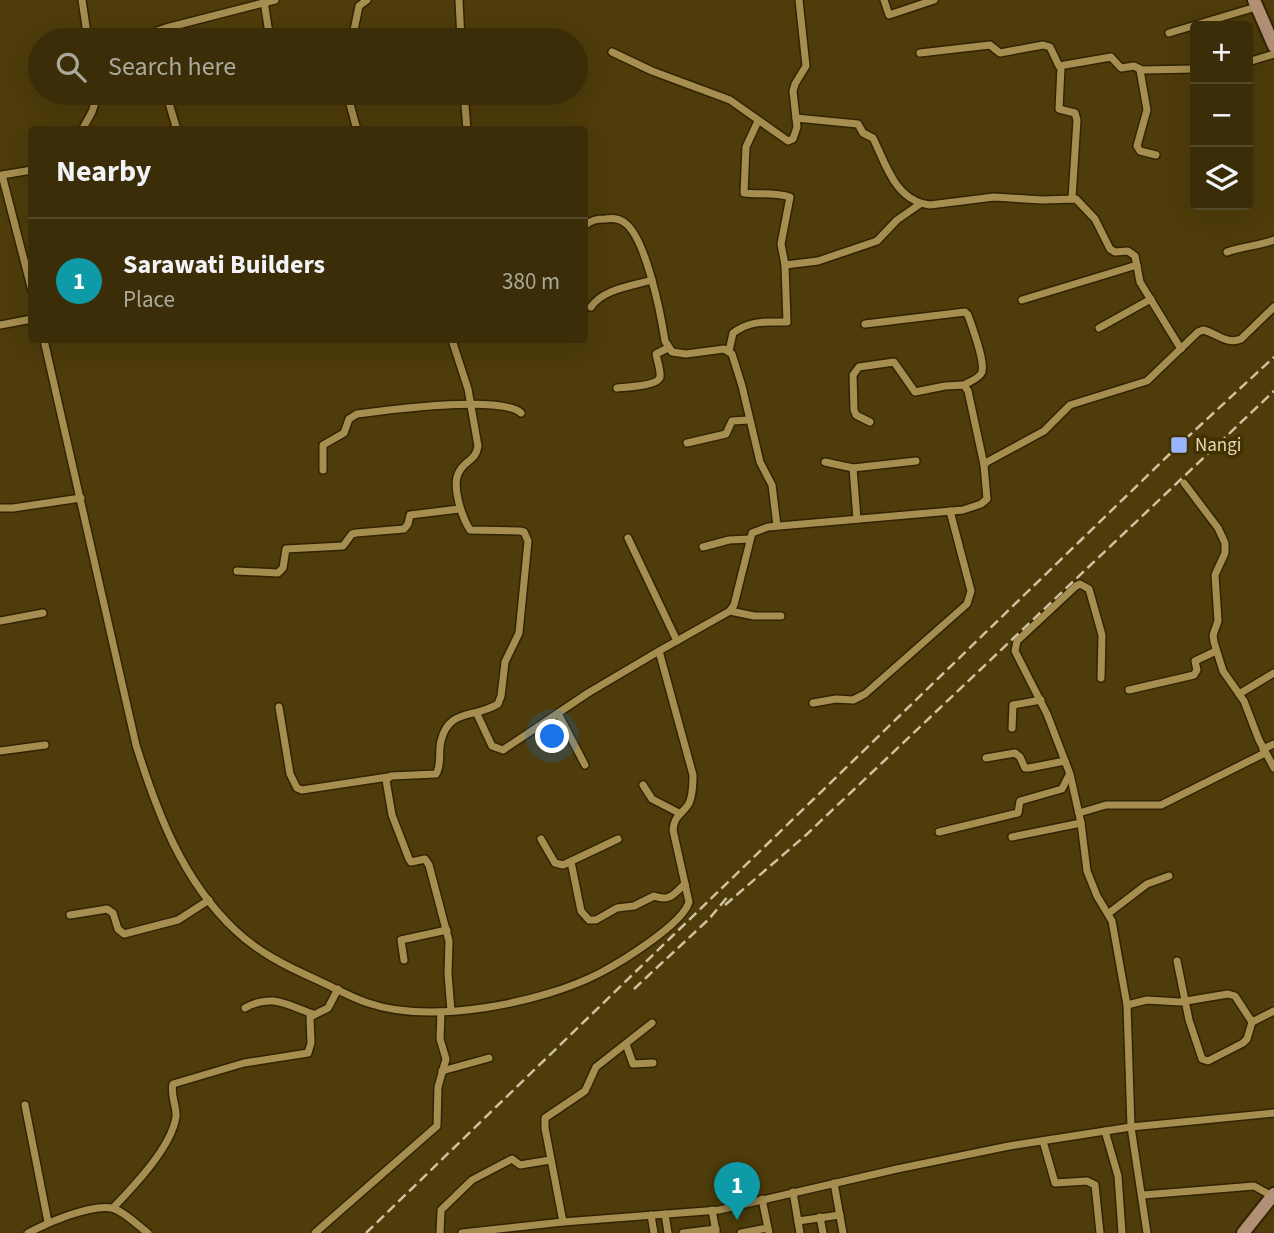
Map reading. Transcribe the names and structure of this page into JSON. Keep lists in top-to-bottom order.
{
  "places": {
    "transit": ["Nangi"]
  },
  "page": {
    "map_buttons": ["+", "−"],
    "search": "Search here",
    "heading": "Nearby",
    "list": [
      {
        "mark": "1",
        "name": "Sarawati Builders",
        "note": "Place",
        "value": "380 m"
      }
    ],
    "pins": "1"
  }
}
